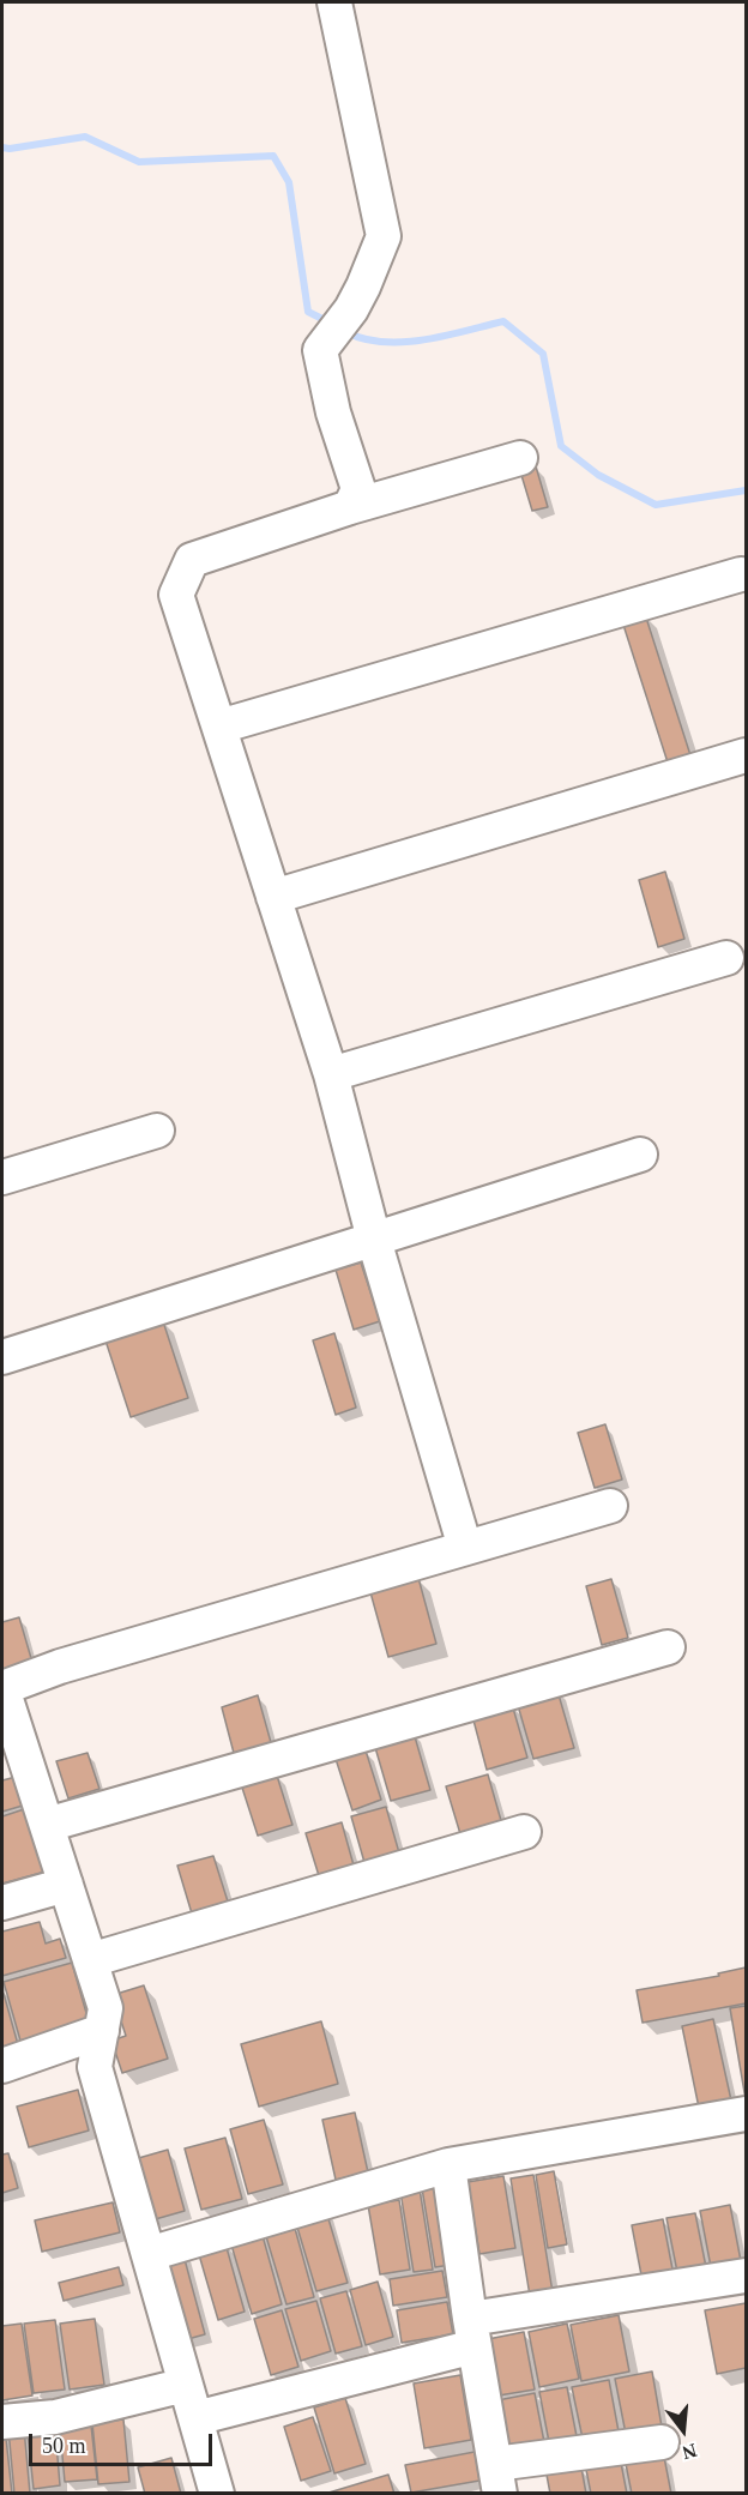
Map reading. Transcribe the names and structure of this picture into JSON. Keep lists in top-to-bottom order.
{
  "scale_bar": "50 m",
  "north": "bottom"
}
